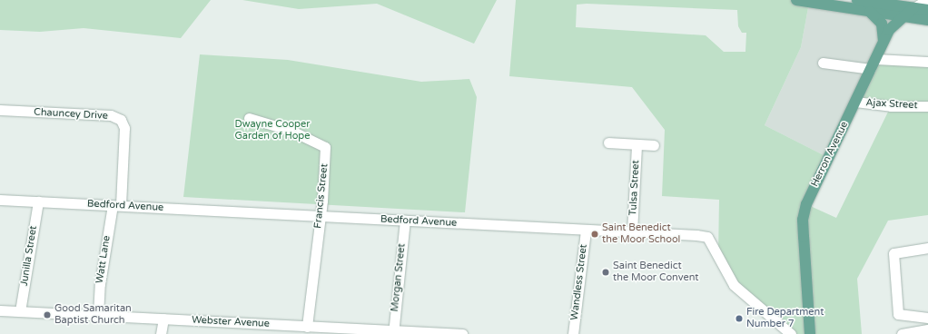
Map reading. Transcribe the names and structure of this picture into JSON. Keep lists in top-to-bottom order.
{
  "streets": {
    "main road": ["Herron Avenue"],
    "street": [
      "Ajax Street",
      "Chauncey Drive",
      "Tulsa Street",
      "Francis Street",
      "Bedford Avenue",
      "Junilla Street",
      "Watt Lane",
      "Morgan Street",
      "Wandless Street",
      "Webster Avenue"
    ]
  },
  "crossings": [
    ["Ajax Street", "Herron Avenue"],
    ["Chauncey Drive", "Bedford Avenue"],
    ["Chauncey Drive", "Watt Lane"],
    ["Tulsa Street", "Bedford Avenue"],
    ["Francis Street", "Bedford Avenue"],
    ["Francis Street", "Webster Avenue"],
    ["Bedford Avenue", "Junilla Street"],
    ["Bedford Avenue", "Watt Lane"],
    ["Bedford Avenue", "Morgan Street"],
    ["Bedford Avenue", "Wandless Street"],
    ["Junilla Street", "Webster Avenue"],
    ["Watt Lane", "Webster Avenue"],
    ["Morgan Street", "Webster Avenue"]
  ],
  "parks": ["Dwayne Cooper Garden of Hope"],
  "places": [
    "Saint Benedict the Moor School",
    "Saint Benedict the Moor Convent",
    "Good Samaritan Baptist Church",
    "Fire Department Number 7"
  ]
}
